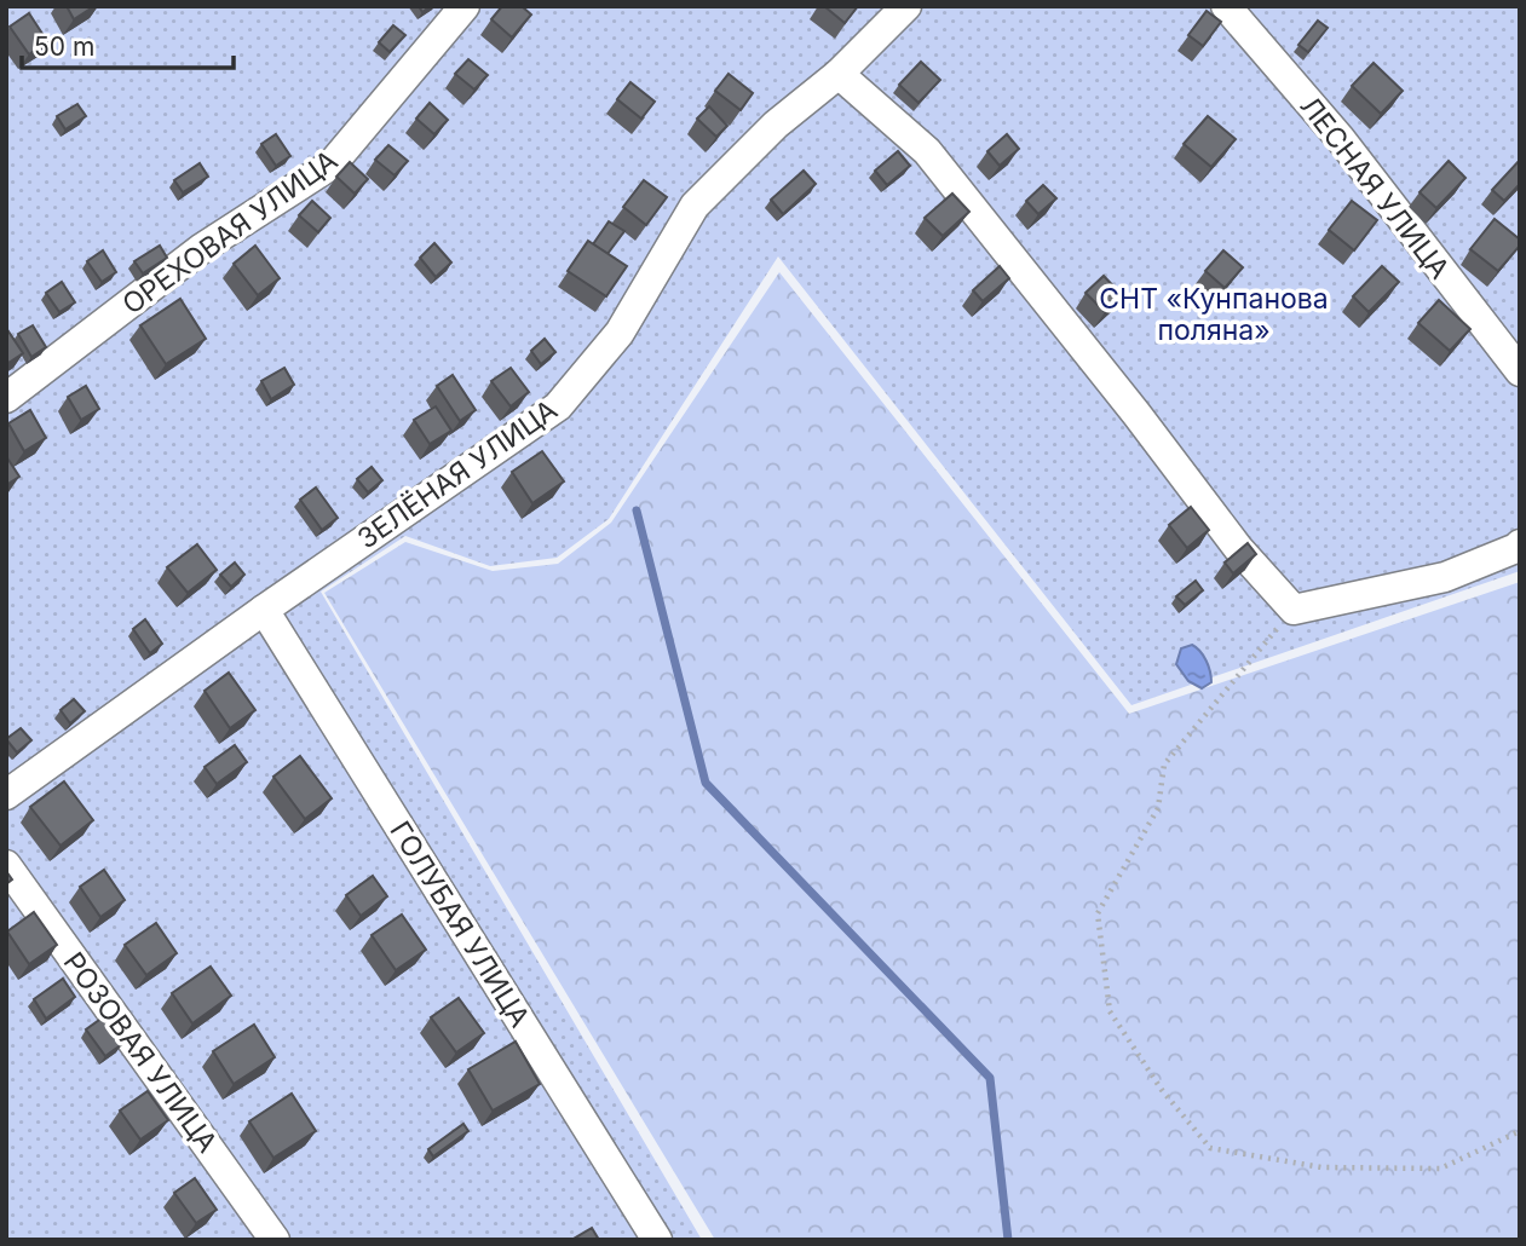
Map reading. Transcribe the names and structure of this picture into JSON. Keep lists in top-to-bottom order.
{
  "streets": {
    "street": [
      "ЛЕСНАЯ УЛИЦА",
      "ОРЕХОВАЯ УЛИЦА",
      "ЗЕЛЁНАЯ УЛИЦА",
      "ГОЛУБАЯ УЛИЦА",
      "РОЗОВАЯ УЛИЦА"
    ]
  },
  "crossings": [
    ["ЗЕЛЁНАЯ УЛИЦА", "ГОЛУБАЯ УЛИЦА"]
  ],
  "parks": ["СНТ «Кунпанова поляна»"],
  "scale_bar": "50 m"
}
